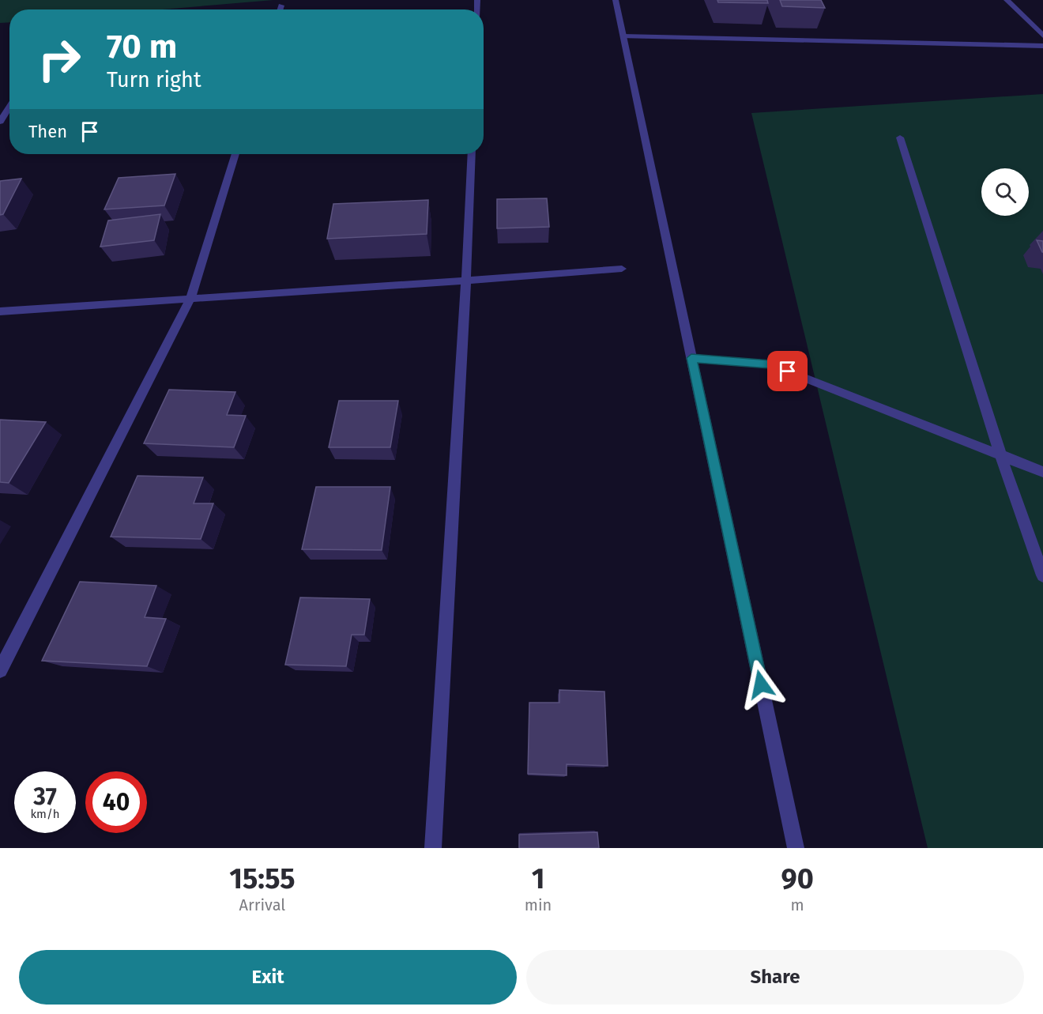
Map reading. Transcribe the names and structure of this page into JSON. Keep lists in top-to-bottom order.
{
  "page": {
    "turn": ["70 m", "Turn right"],
    "then": "Then",
    "speed": "37 km/h",
    "limit": "40",
    "eta": [
      "15:55",
      "Arrival",
      "1",
      "min",
      "90",
      "m"
    ],
    "buttons": ["Exit", "Share"]
  }
}
